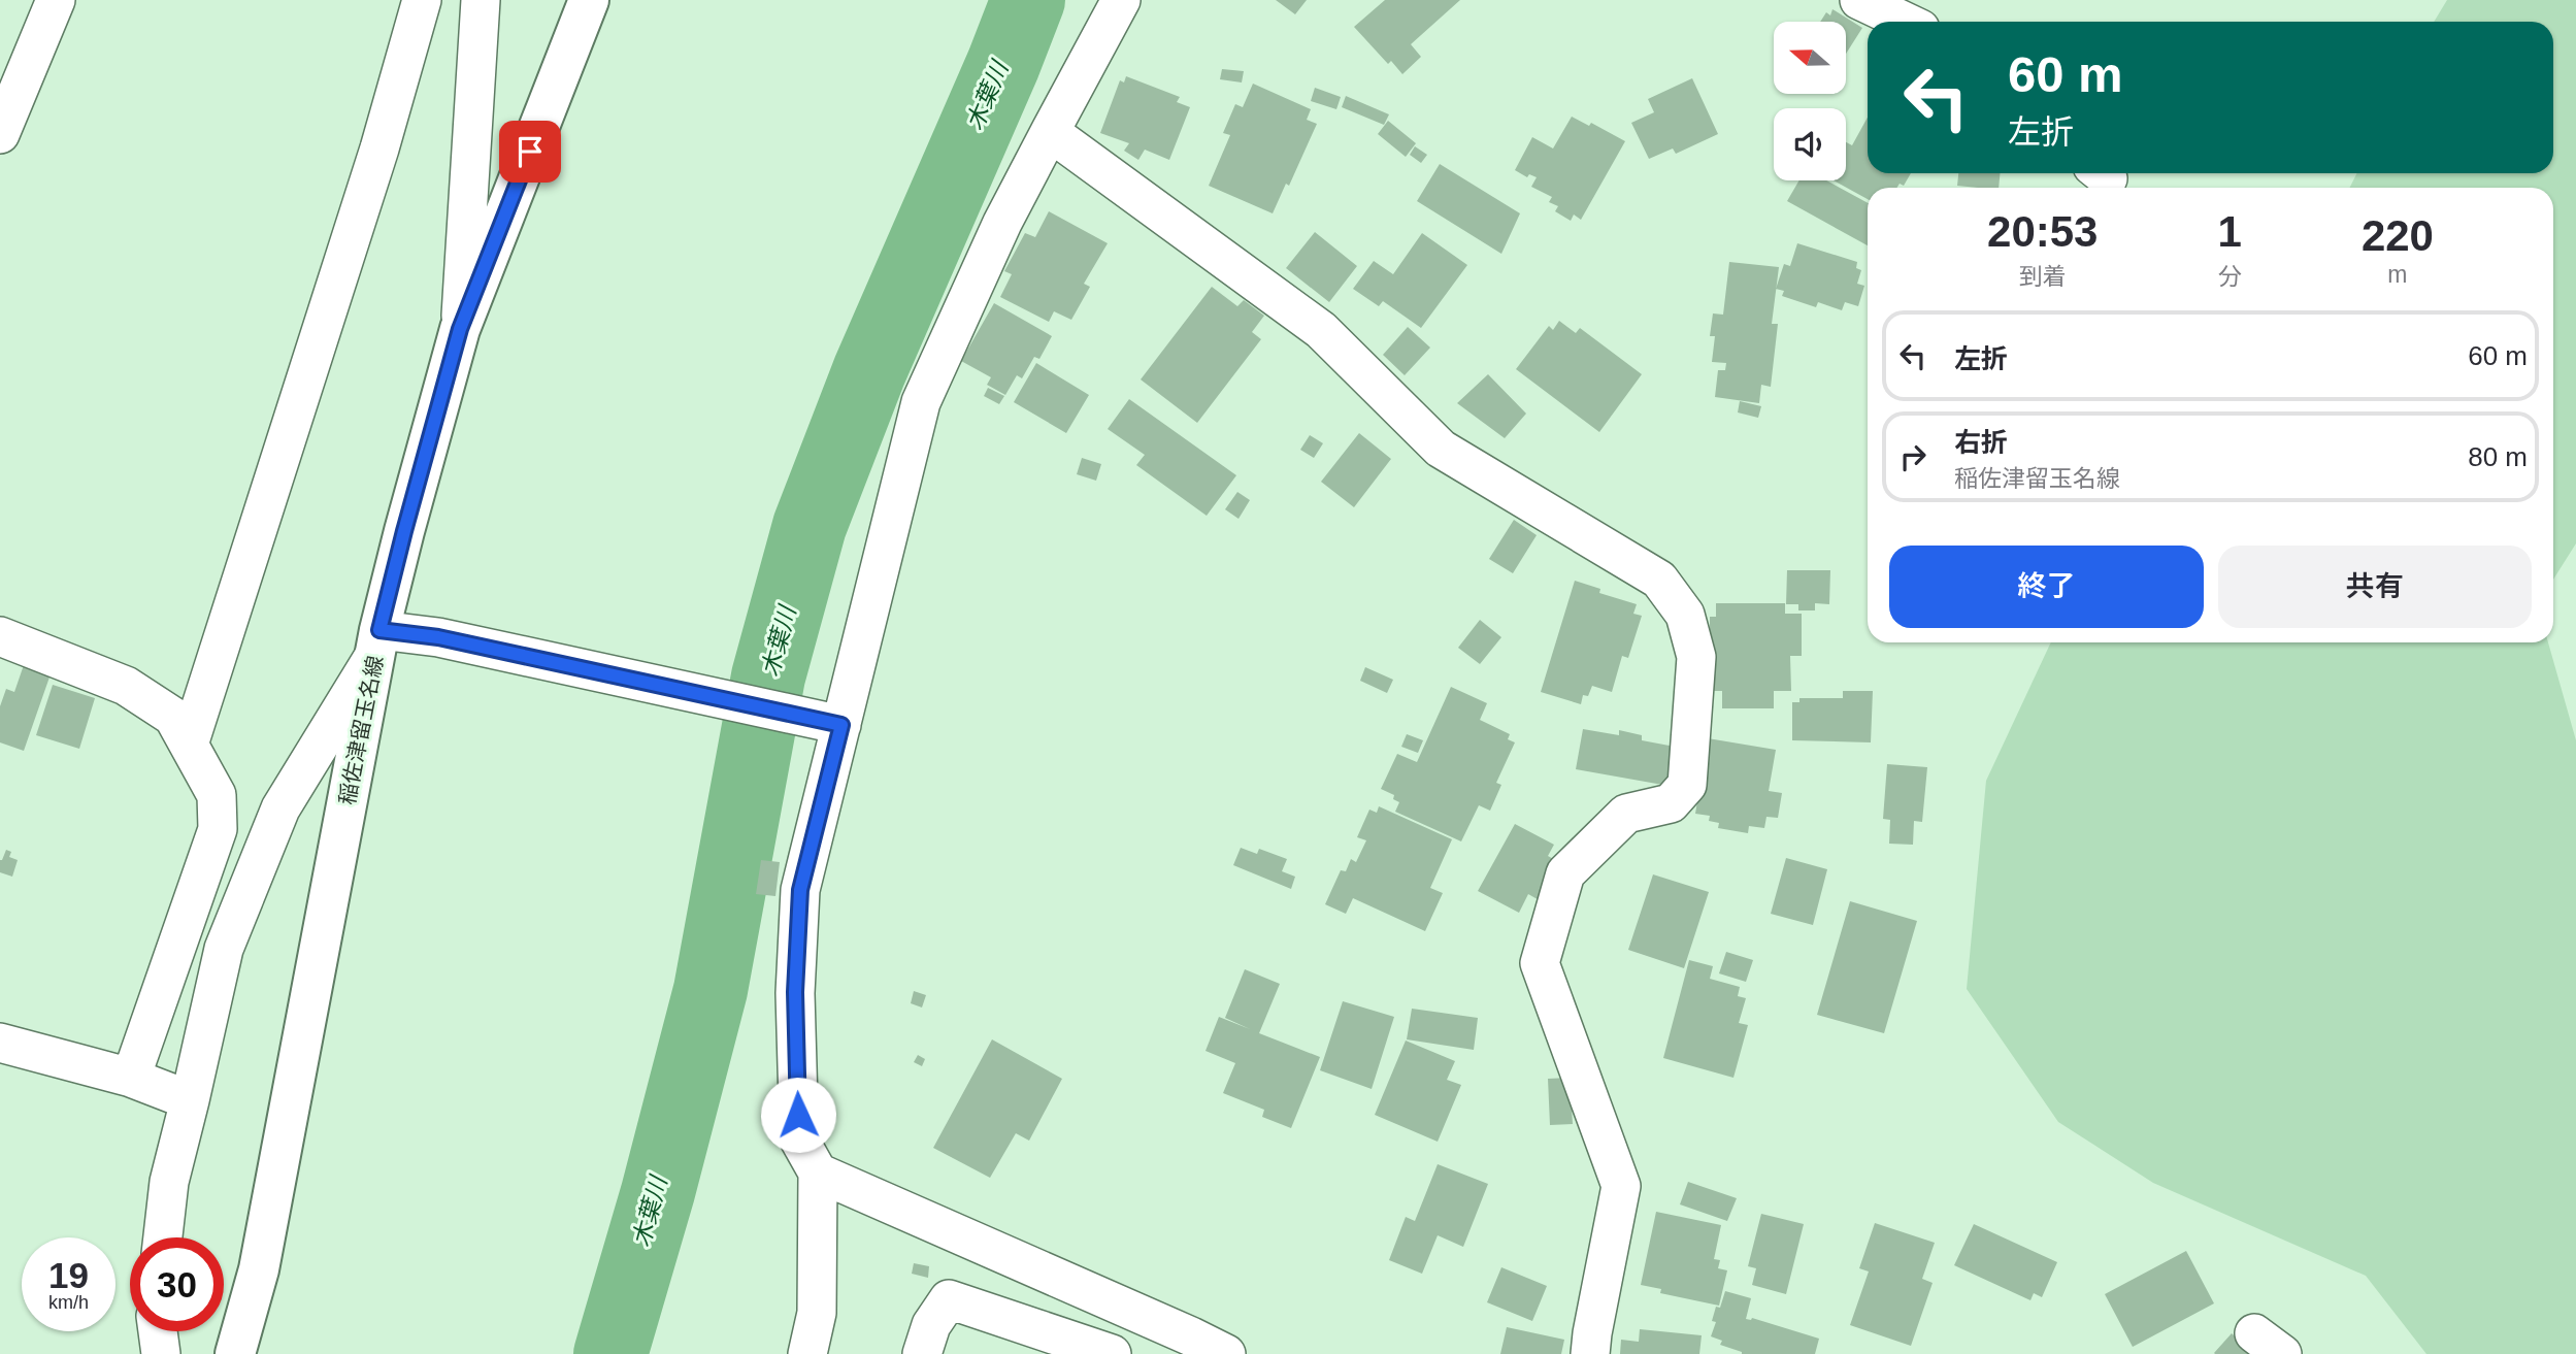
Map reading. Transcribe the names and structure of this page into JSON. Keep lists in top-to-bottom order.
{
  "streets": {
    "main road": ["稲佐津留玉名線"]
  },
  "water": ["木葉川"],
  "north": "left",
  "page": {
    "turn": ["60 m", "左折"],
    "eta": [
      "20:53",
      "到着",
      "1",
      "分",
      "220",
      "m"
    ],
    "list": [
      {
        "name": "左折",
        "value": "60 m"
      },
      {
        "name": "右折",
        "note": "稲佐津留玉名線",
        "value": "80 m"
      }
    ],
    "buttons": ["終了", "共有"],
    "speed": "19 km/h",
    "limit": "30"
  }
}
